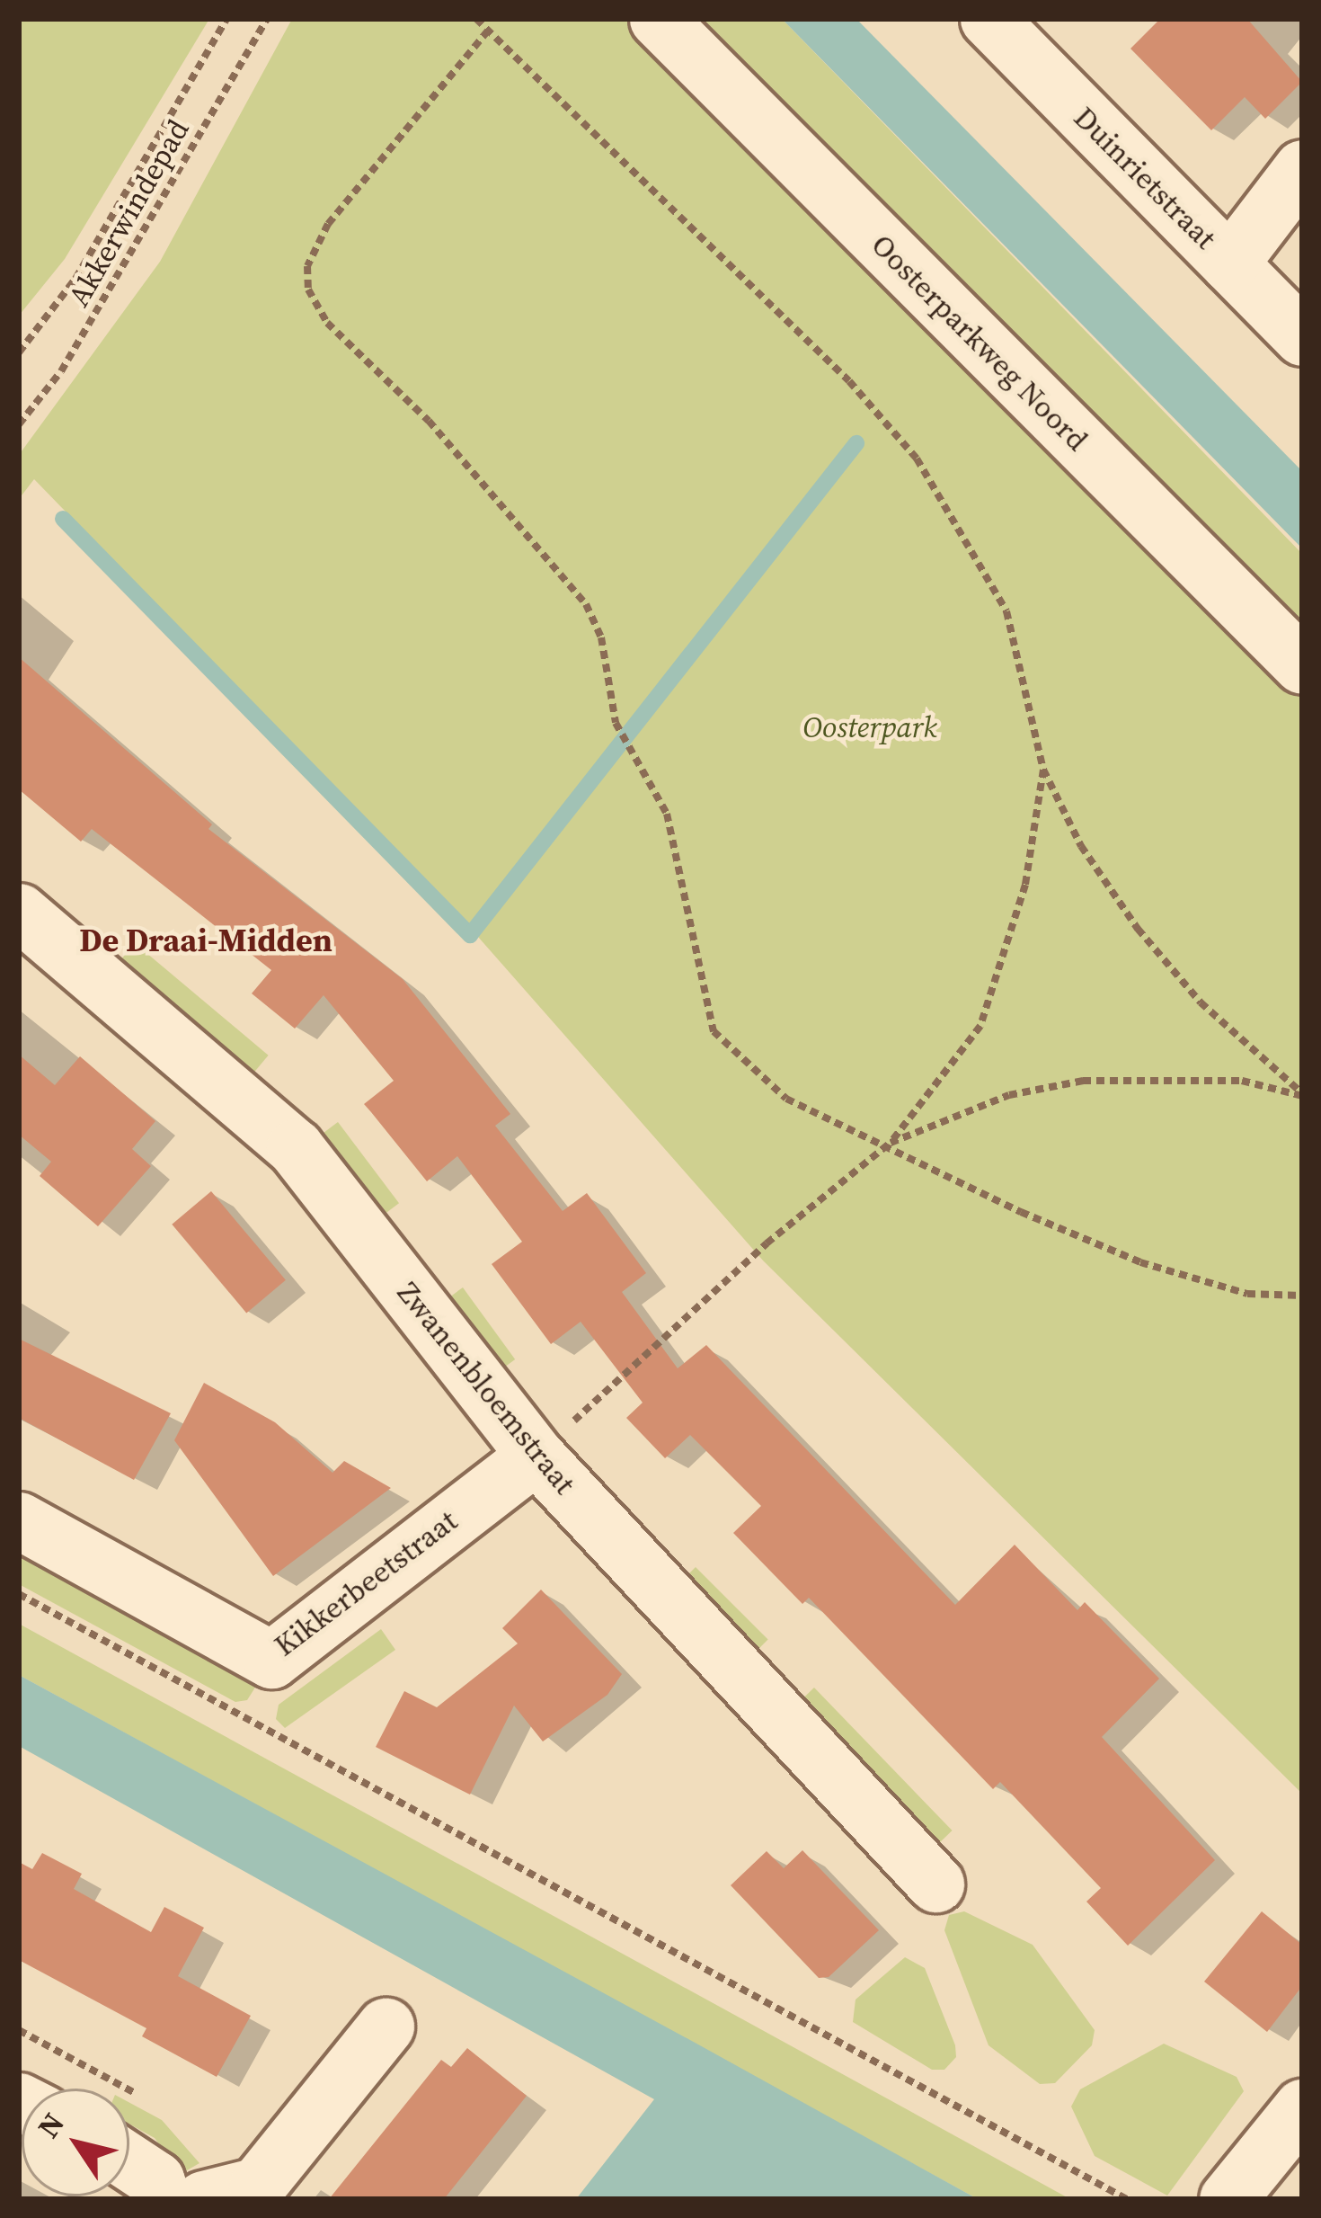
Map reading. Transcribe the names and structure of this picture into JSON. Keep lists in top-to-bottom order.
{
  "streets": {
    "street": [
      "Duinrietstraat",
      "Oosterparkweg Noord",
      "Zwanenbloemstraat",
      "Kikkerbeetstraat"
    ],
    "path": ["Akkerwindepad"]
  },
  "crossings": [
    ["Zwanenbloemstraat", "Kikkerbeetstraat"]
  ],
  "districts": ["De Draai-Midden"],
  "parks": ["Oosterpark"],
  "north": "top left"
}
